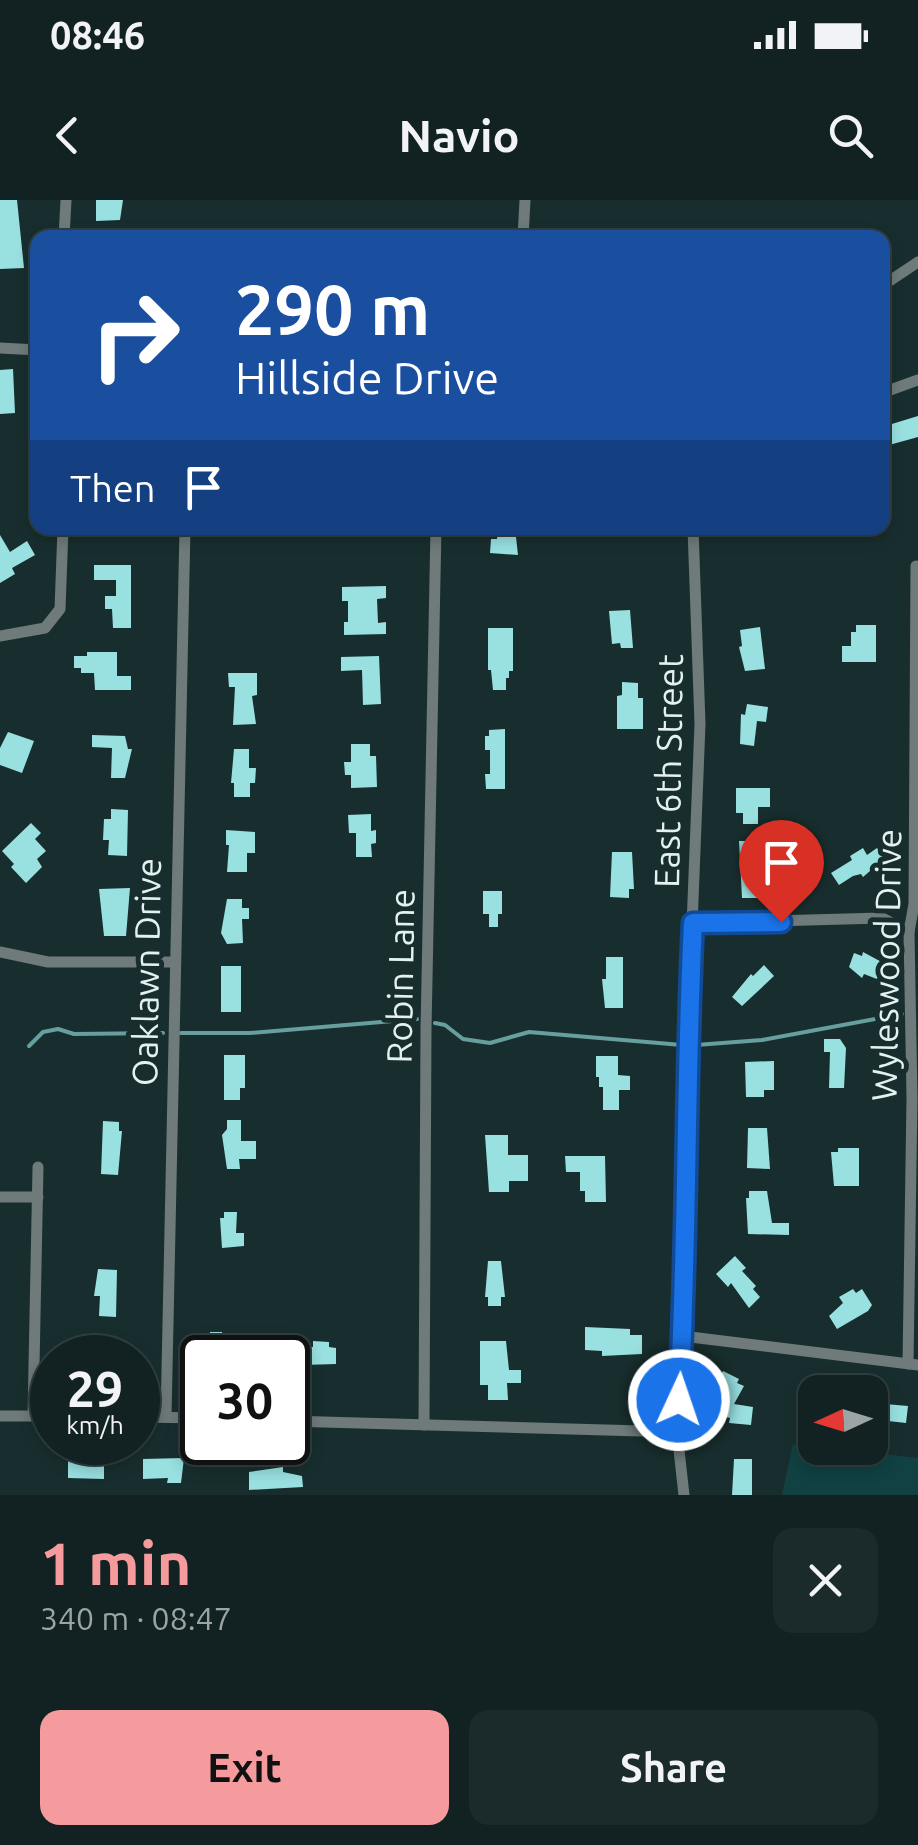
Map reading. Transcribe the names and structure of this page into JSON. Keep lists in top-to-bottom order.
{
  "streets": {
    "street": [
      "East 6th Street",
      "Wyleswood Drive",
      "Oaklawn Drive",
      "Robin Lane"
    ]
  },
  "north": "left",
  "page": {
    "status": "08:46",
    "header": "Navio",
    "turn": ["290 m", "Hillside Drive"],
    "then": "Then",
    "speed": "29 km/h",
    "limit": "30",
    "heading": ["1 min", "340 m · 08:47"],
    "buttons": ["Exit", "Share"]
  }
}
